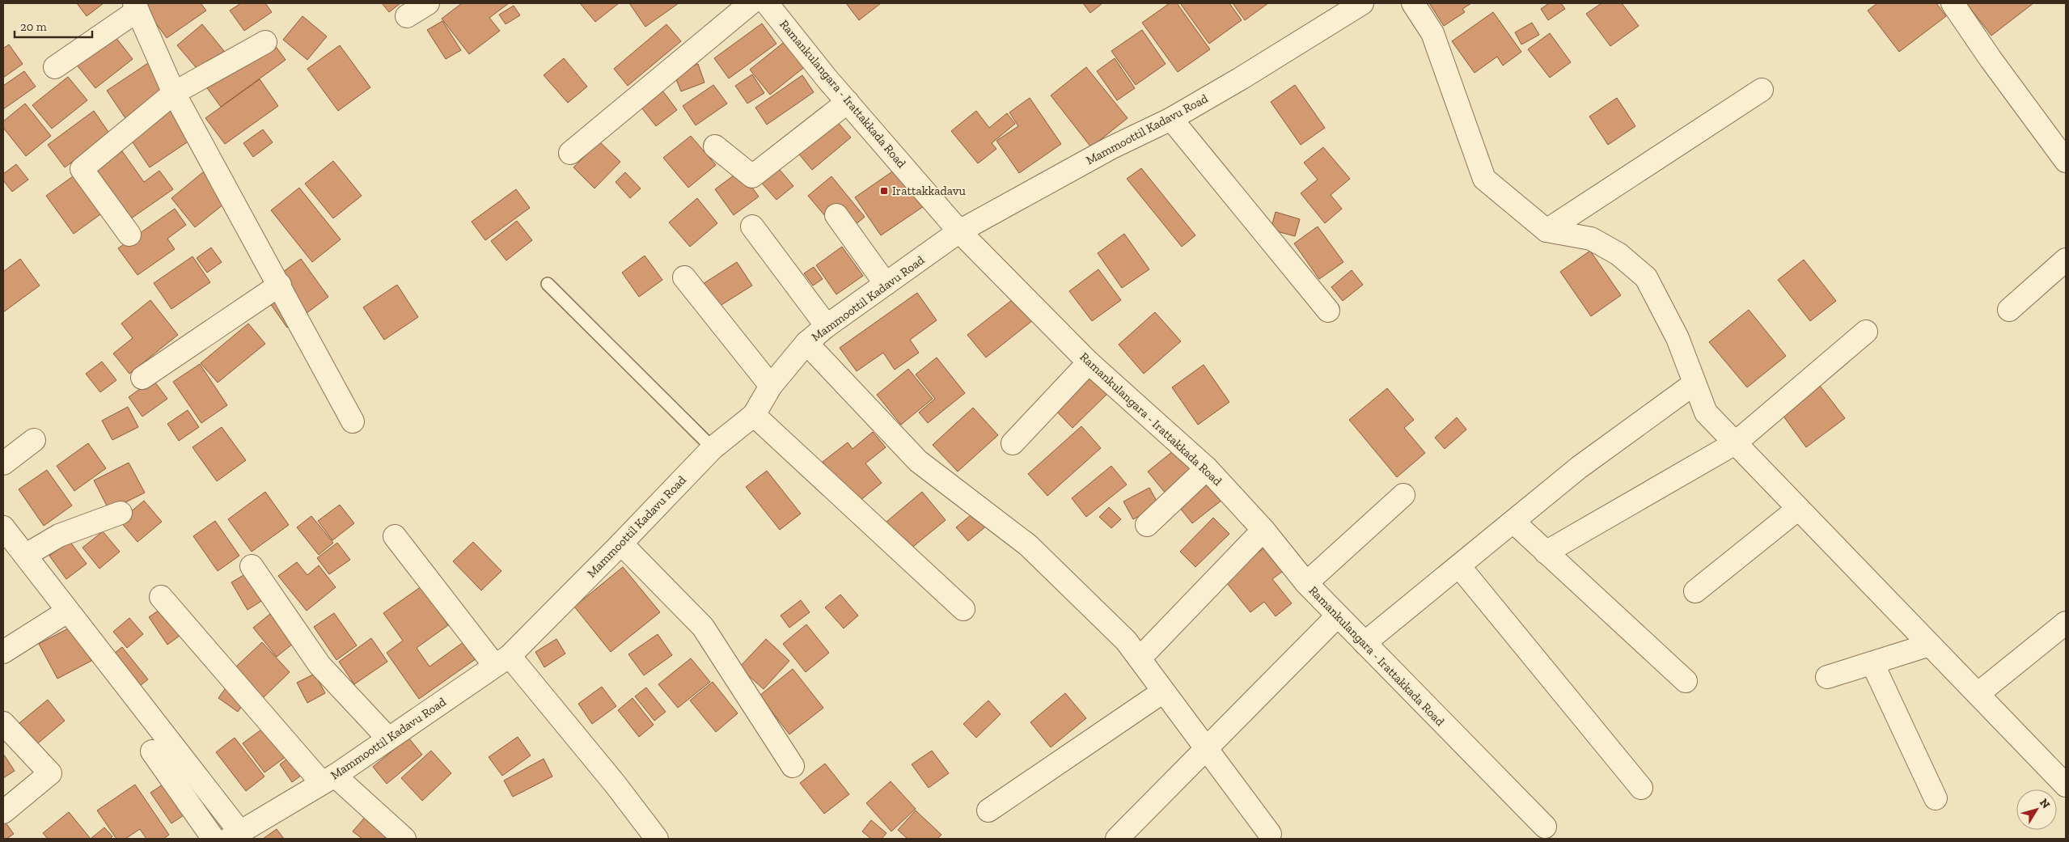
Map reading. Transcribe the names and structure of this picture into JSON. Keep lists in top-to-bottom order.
{
  "streets": {
    "street": ["Ramankulangara - Irattakkada Road", "Mammoottil Kadavu Road"]
  },
  "crossings": [
    ["Ramankulangara - Irattakkada Road", "Mammoottil Kadavu Road"]
  ],
  "places": {
    "transit": ["Irattakkadavu"]
  },
  "scale_bar": "20 m",
  "north": "top right"
}
